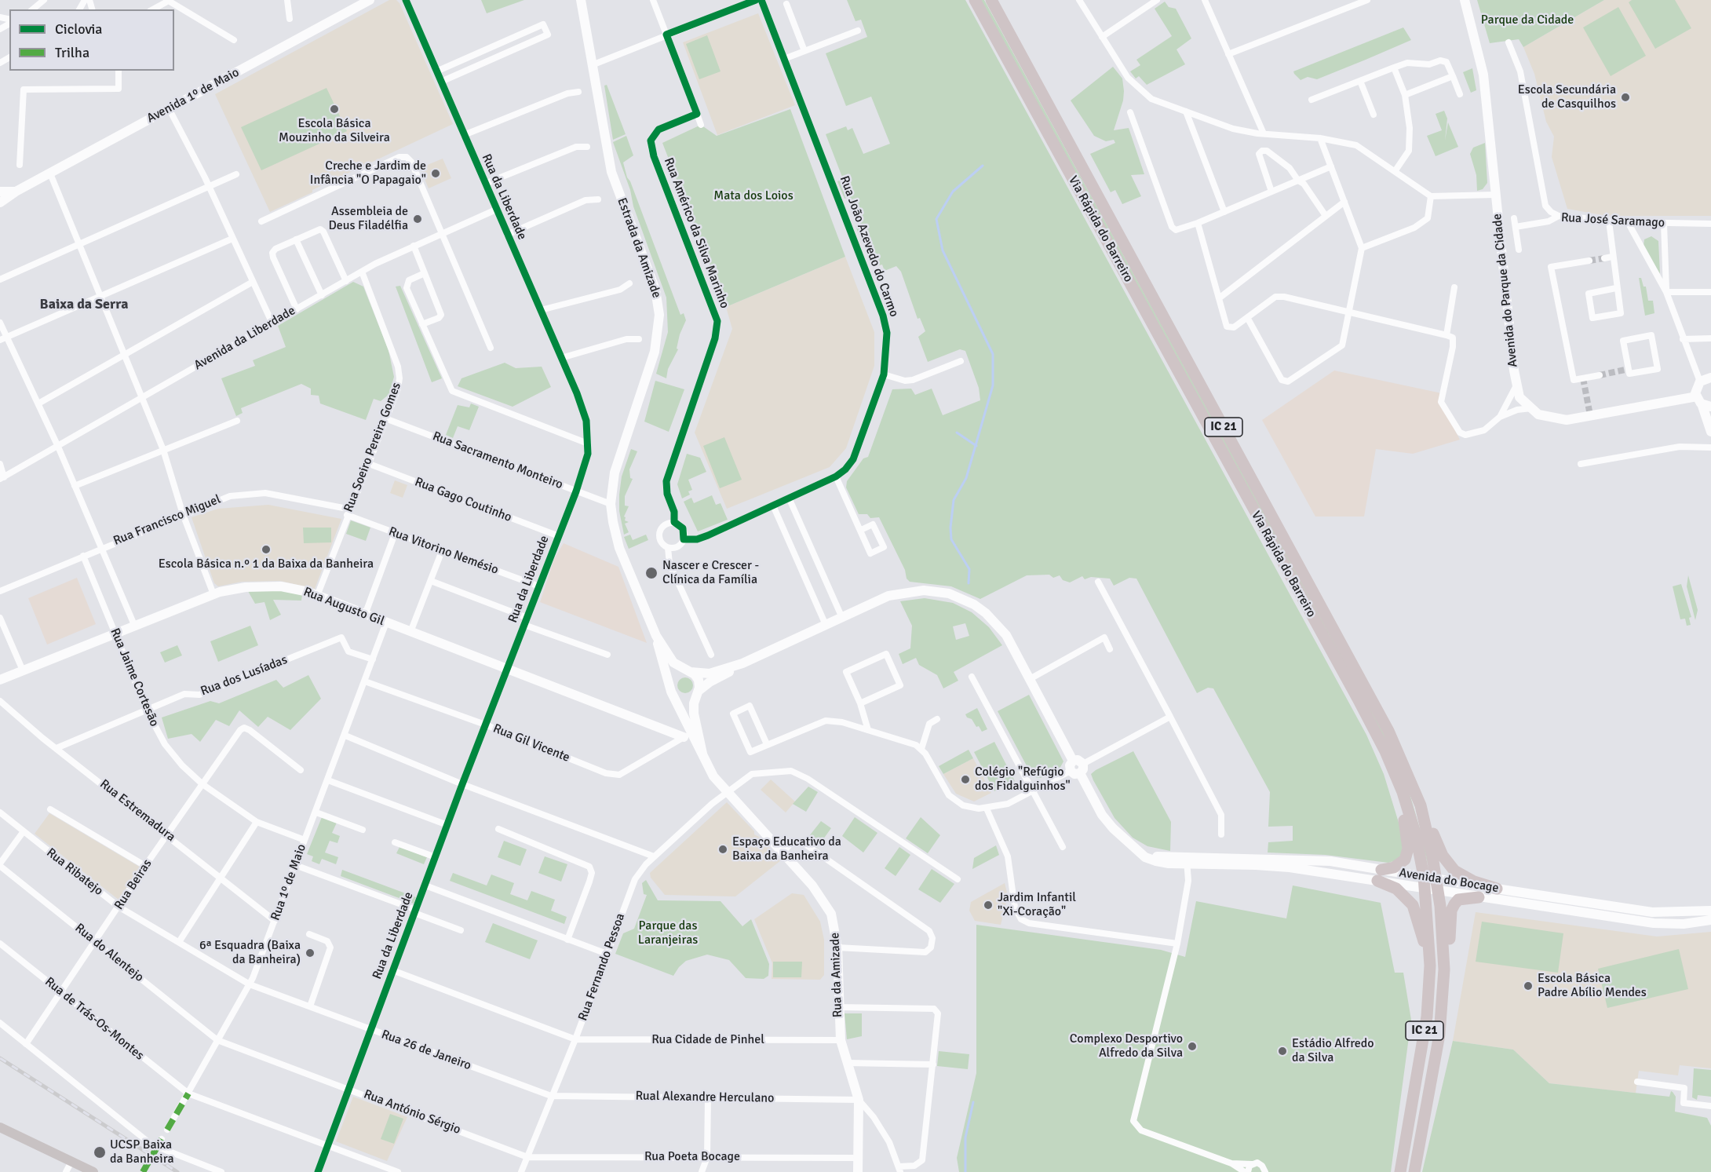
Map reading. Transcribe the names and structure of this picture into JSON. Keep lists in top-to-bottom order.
{
  "streets": {
    "highway": ["Via Rápida do Barreiro", "IC 21"],
    "main road": [
      "Avenida 1º de Maio",
      "Estrada da Amizade",
      "Avenida do Parque da Cidade",
      "Rua Augusto Gil",
      "Avenida do Bocage",
      "Rua da Amizade"
    ],
    "street": [
      "Rua da Liberdade",
      "Rua José Saramago",
      "Rua Américo da Silva Marinho",
      "Rua João Azevedo do Carmo",
      "Avenida da Liberdade",
      "Rua Soeiro Pereira Gomes",
      "Rua Sacramento Monteiro",
      "Rua Gago Coutinho",
      "Rua Francisco Miguel",
      "Rua Vitorino Nemésio",
      "Rua dos Lusíadas",
      "Rua Jaime Cortesão",
      "Rua Gil Vicente",
      "Rua Estremadura",
      "Rua Ribatejo",
      "Rua 1º de Maio",
      "Rua Beiras",
      "Rua do Alentejo",
      "Rua Fernando Pessoa",
      "Rua de Trás-Os-Montes",
      "Rua Cidade de Pinhel",
      "Rua 26 de Janeiro",
      "Rual Alexandre Herculano",
      "Rua António Sérgio",
      "Rua Poeta Bocage"
    ]
  },
  "crossings": [
    ["Rua da Liberdade", "Avenida da Liberdade"],
    ["Rua da Liberdade", "Rua Sacramento Monteiro"],
    ["Rua da Liberdade", "Rua Gago Coutinho"],
    ["Rua da Liberdade", "Rua Vitorino Nemésio"],
    ["Rua da Liberdade", "Rua Augusto Gil"],
    ["Rua da Liberdade", "Rua Gil Vicente"],
    ["Rua da Liberdade", "Rua de Trás-Os-Montes"],
    ["Rua da Liberdade", "Rua 26 de Janeiro"],
    ["Rua da Liberdade", "Rua António Sérgio"],
    ["Via Rápida do Barreiro", "Avenida do Bocage"],
    ["Rua Américo da Silva Marinho", "Rua João Azevedo do Carmo"],
    ["Estrada da Amizade", "Rua Sacramento Monteiro"],
    ["Estrada da Amizade", "Rua da Amizade"],
    ["Avenida da Liberdade", "Rua Soeiro Pereira Gomes"],
    ["Rua Soeiro Pereira Gomes", "Rua Sacramento Monteiro"],
    ["Rua Soeiro Pereira Gomes", "Rua Gago Coutinho"],
    ["Rua Soeiro Pereira Gomes", "Rua Vitorino Nemésio"],
    ["Rua Soeiro Pereira Gomes", "Rua Augusto Gil"],
    ["Rua Francisco Miguel", "Rua Jaime Cortesão"],
    ["Rua Augusto Gil", "Rua Jaime Cortesão"],
    ["Rua Augusto Gil", "Rua Gil Vicente"],
    ["Rua Augusto Gil", "Rua 1º de Maio"],
    ["Rua Augusto Gil", "Rua da Amizade"],
    ["Rua dos Lusíadas", "Rua Jaime Cortesão"],
    ["Rua dos Lusíadas", "Rua Estremadura"],
    ["Rua dos Lusíadas", "Rua 1º de Maio"],
    ["Rua Jaime Cortesão", "Rua 1º de Maio"],
    ["Rua Jaime Cortesão", "Rua Beiras"],
    ["Rua Gil Vicente", "Rua 1º de Maio"],
    ["Rua Gil Vicente", "Rua da Amizade"],
    ["Rua Estremadura", "Rua 1º de Maio"],
    ["Rua Estremadura", "Rua Beiras"],
    ["Rua Ribatejo", "Rua 1º de Maio"],
    ["Rua Ribatejo", "Rua Beiras"],
    ["Rua Ribatejo", "Rua 26 de Janeiro"],
    ["Rua 1º de Maio", "Rua do Alentejo"],
    ["Rua 1º de Maio", "Rua de Trás-Os-Montes"],
    ["Rua 1º de Maio", "Rua 26 de Janeiro"],
    ["Rua 1º de Maio", "Rua António Sérgio"],
    ["Rua Beiras", "Rua do Alentejo"],
    ["Rua Beiras", "Rua de Trás-Os-Montes"],
    ["Rua do Alentejo", "Rua António Sérgio"],
    ["Rua Fernando Pessoa", "Rua da Amizade"],
    ["Rua Fernando Pessoa", "Rua Cidade de Pinhel"],
    ["Rua Fernando Pessoa", "Rua 26 de Janeiro"],
    ["Rua Fernando Pessoa", "Rual Alexandre Herculano"],
    ["Rua Fernando Pessoa", "Rua António Sérgio"],
    ["Rua Fernando Pessoa", "Rua Poeta Bocage"],
    ["Rua da Amizade", "Rua Cidade de Pinhel"],
    ["Rua da Amizade", "Rual Alexandre Herculano"],
    ["Rua 26 de Janeiro", "Rual Alexandre Herculano"],
    ["Rua António Sérgio", "Rua Poeta Bocage"]
  ],
  "districts": ["Baixa da Serra"],
  "parks": ["Parque da Cidade", "Mata dos Loios", "Parque das Laranjeiras"],
  "places": [
    "Escola Secundária de Casquilhos",
    "Escola Básica Mouzinho da Silveira",
    "Creche e Jardim de Infância \"O Papagaio\"",
    "Assembleia de Deus Filadélfia",
    "Escola Básica n.º 1 da Baixa da Banheira",
    "Nascer e Crescer - Clínica da Família",
    "Colégio \"Refúgio dos Fidalguinhos\"",
    "Espaço Educativo da Baixa da Banheira",
    "Jardim Infantil \"Xi-Coração\"",
    "6ª Esquadra (Baixa da Banheira)",
    "Escola Básica Padre Abílio Mendes",
    "Complexo Desportivo Alfredo da Silva",
    "Estádio Alfredo da Silva",
    "UCSP Baixa da Banheira"
  ],
  "legend": ["Ciclovia", "Trilha"]
}
